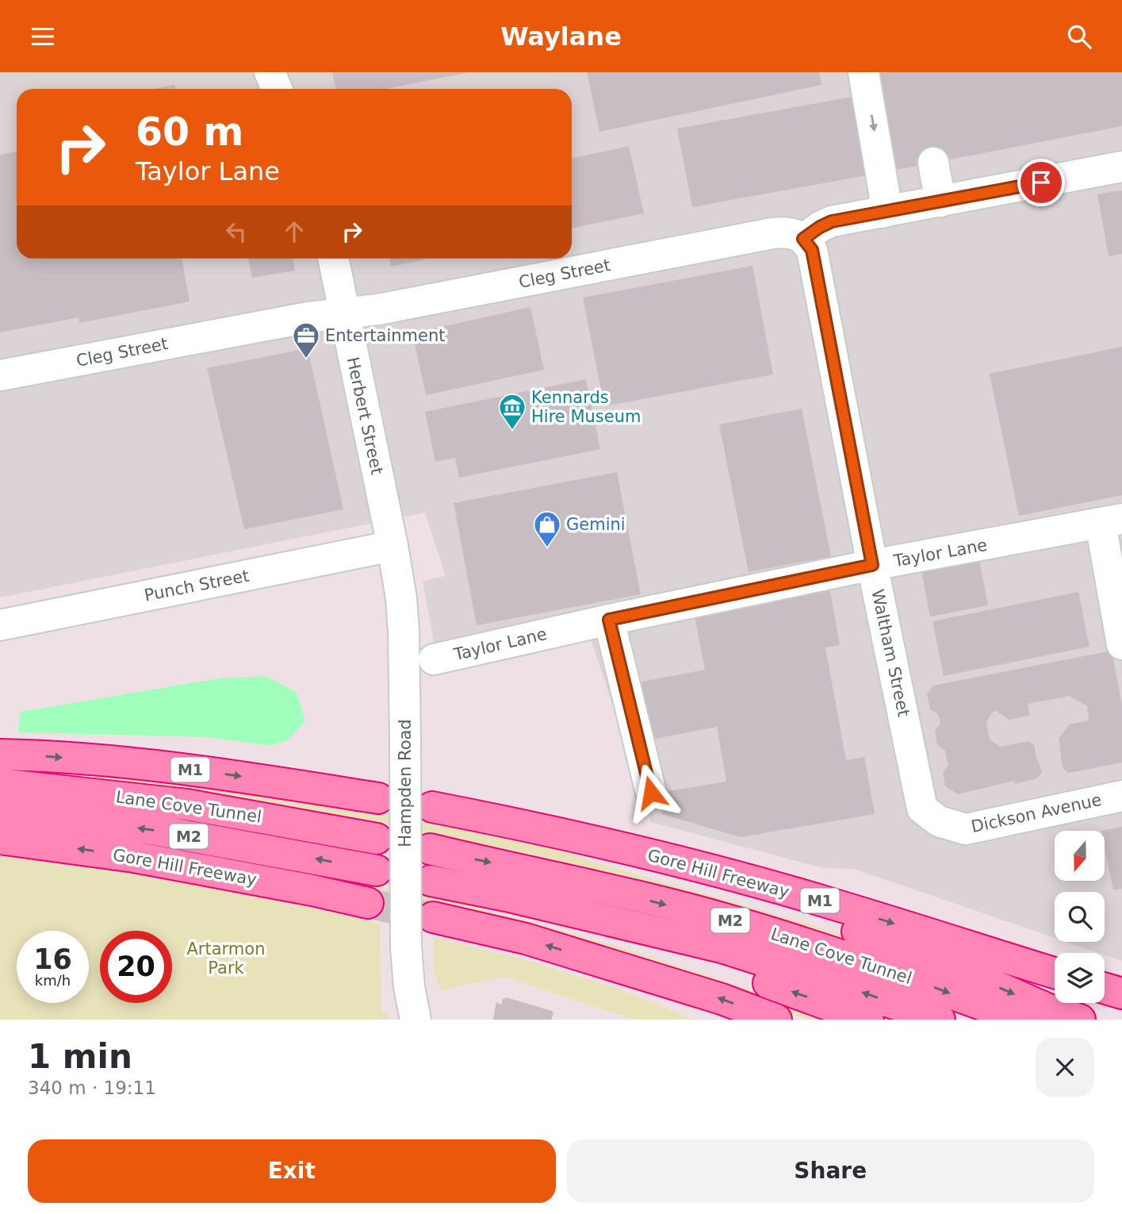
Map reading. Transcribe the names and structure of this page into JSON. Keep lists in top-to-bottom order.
{
  "streets": {
    "highway": [
      "M1",
      "Lane Cove Tunnel",
      "M2",
      "Gore Hill Freeway"
    ],
    "street": [
      "Cleg Street",
      "Herbert Street",
      "Taylor Lane",
      "Punch Street",
      "Waltham Street",
      "Hampden Road",
      "Dickson Avenue"
    ]
  },
  "crossings": [
    ["Cleg Street", "Herbert Street"],
    ["Cleg Street", "Waltham Street"],
    ["Herbert Street", "Punch Street"],
    ["Herbert Street", "Hampden Road"],
    ["Taylor Lane", "Waltham Street"],
    ["Punch Street", "Hampden Road"],
    ["Waltham Street", "Dickson Avenue"],
    ["Lane Cove Tunnel", "M2"]
  ],
  "parks": ["Artarmon Park"],
  "places": {
    "office": ["Entertainment"],
    "museum": ["Kennards Hire Museum"],
    "shop": ["Gemini"]
  },
  "north": "bottom",
  "page": {
    "header": "Waylane",
    "turn": ["60 m", "Taylor Lane"],
    "speed": "16 km/h",
    "limit": "20",
    "heading": ["1 min", "340 m · 19:11"],
    "buttons": ["Exit", "Share"]
  }
}
